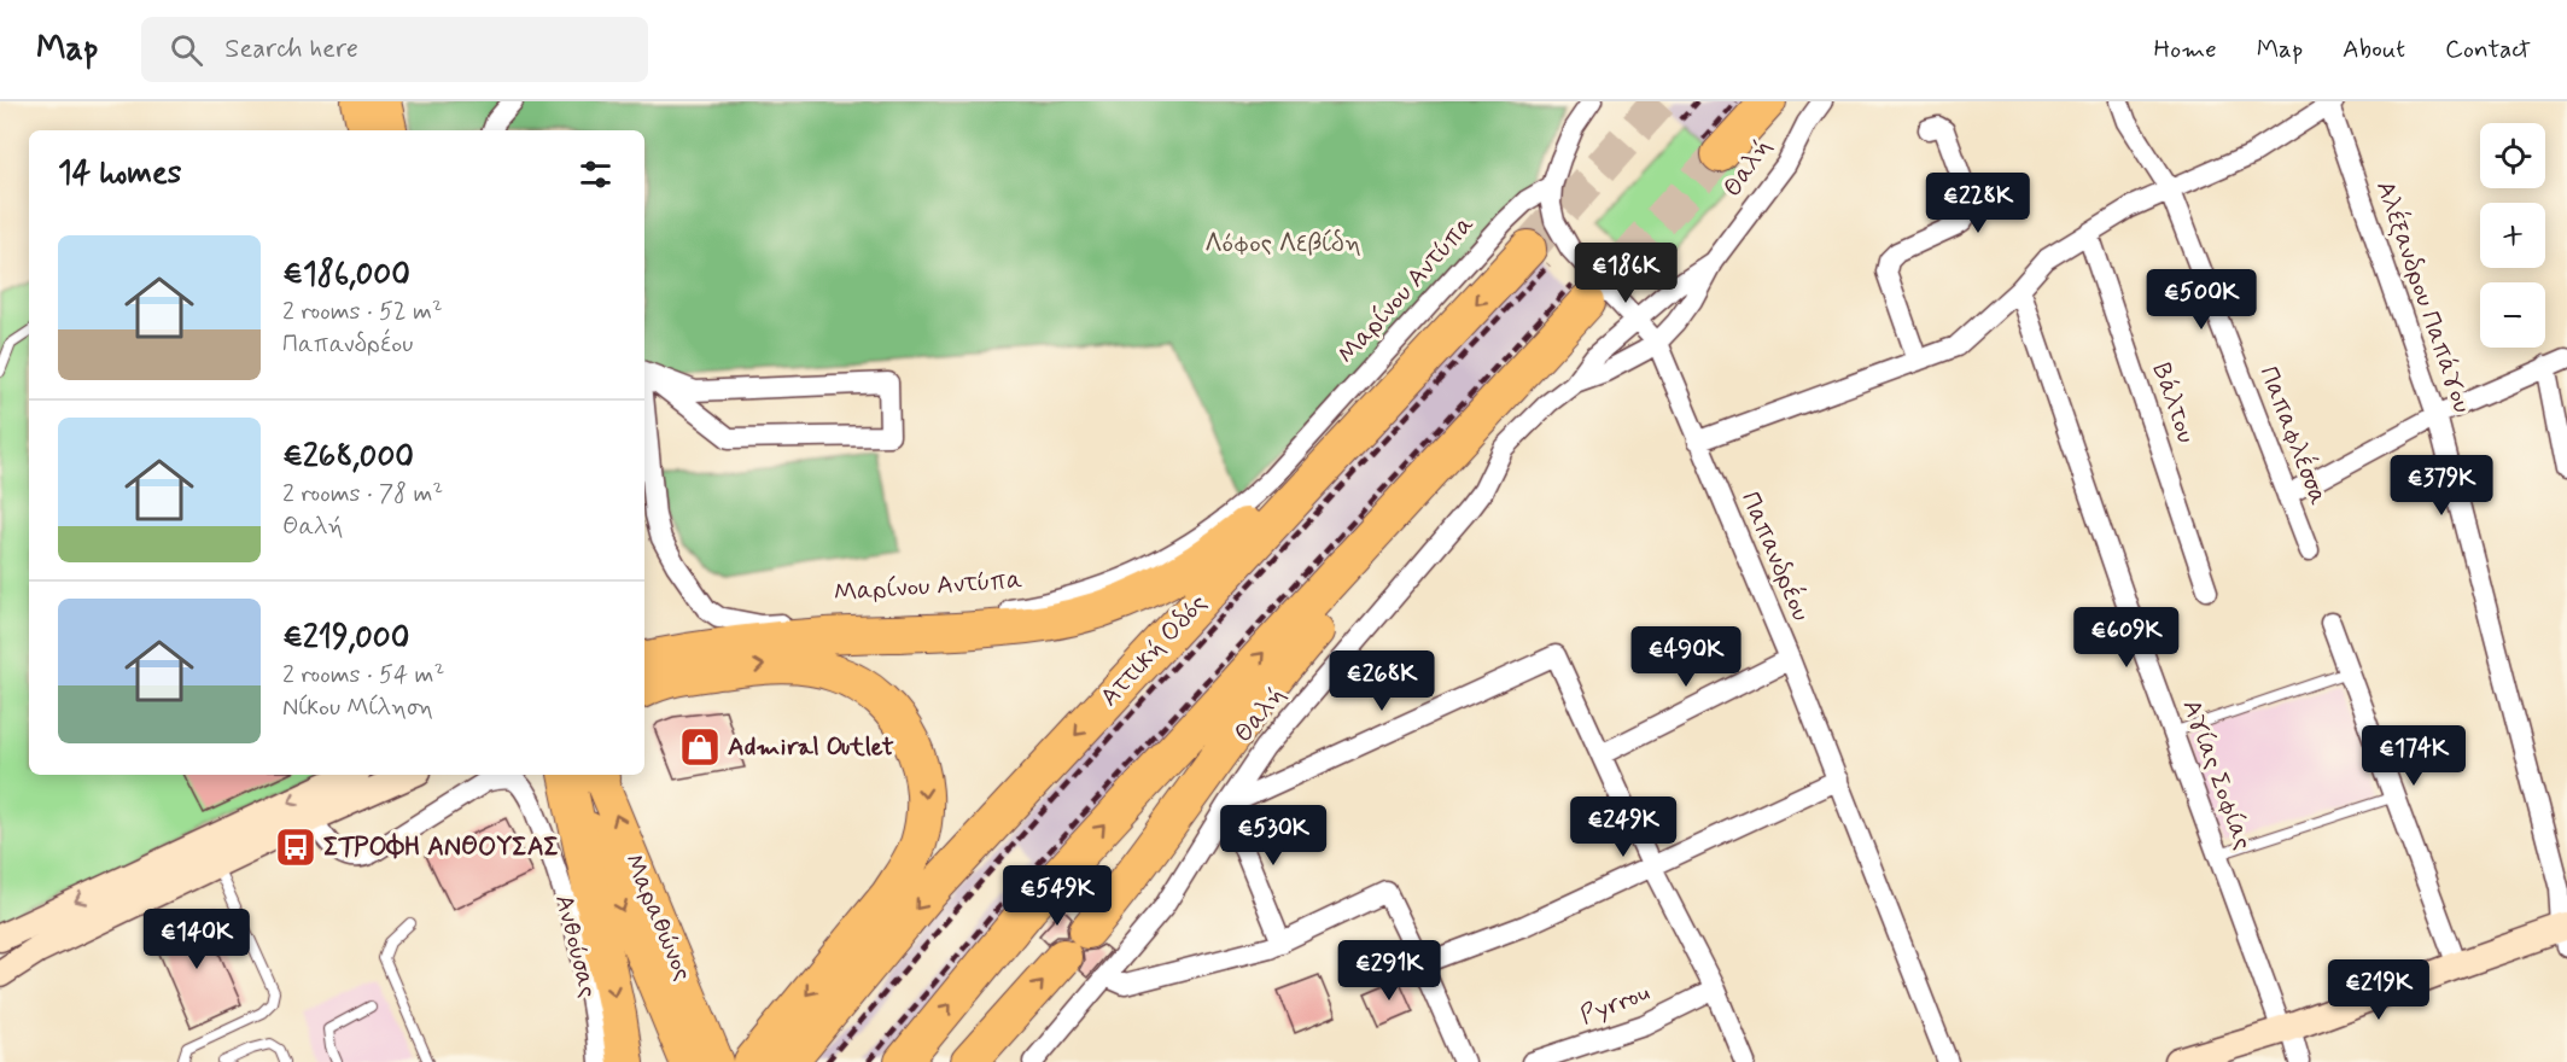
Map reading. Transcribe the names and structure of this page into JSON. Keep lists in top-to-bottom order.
{
  "streets": {
    "highway": ["Αττική Οδός"],
    "main road": ["Μαραθώνος"],
    "street": [
      "Θαλή",
      "Μαρίνου Αντύπα",
      "Αλέξανδρου Παπάγου",
      "Βάλτου",
      "Παπαφλέσσα",
      "Παπανδρέου",
      "Αγίας Σοφίας",
      "Ανθούσας",
      "Pyrrou"
    ]
  },
  "crossings": [
    ["Θαλή", "Παπανδρέου"],
    ["Μαρίνου Αντύπα", "Παπανδρέου"]
  ],
  "one_way": ["Αττική Οδός"],
  "parks": ["Λόφος Λεβίδη"],
  "places": {
    "shop": ["Admiral Outlet"],
    "bus stop": ["ΣΤΡΟΦΗ ΑΝΘΟΥΣΑΣ"]
  },
  "page": {
    "header": "Map",
    "search": "Search here",
    "nav": [
      "Home",
      "Map",
      "About",
      "Contact"
    ],
    "map_buttons": ["+", "−"],
    "heading": "14 homes",
    "price": [
      "€228K",
      "€186K",
      "€500K",
      "€379K",
      "€609K",
      "€490K",
      "€268K",
      "€174K",
      "€249K",
      "€530K",
      "€549K",
      "€140K",
      "€291K",
      "€219K"
    ],
    "list": [
      {
        "name": "€186,000",
        "note": "2 rooms · 52 m² · Παπανδρέου"
      },
      {
        "name": "€268,000",
        "note": "2 rooms · 78 m² · Θαλή"
      },
      {
        "name": "€219,000",
        "note": "2 rooms · 54 m² · Νίκου Μίληση"
      }
    ]
  }
}
